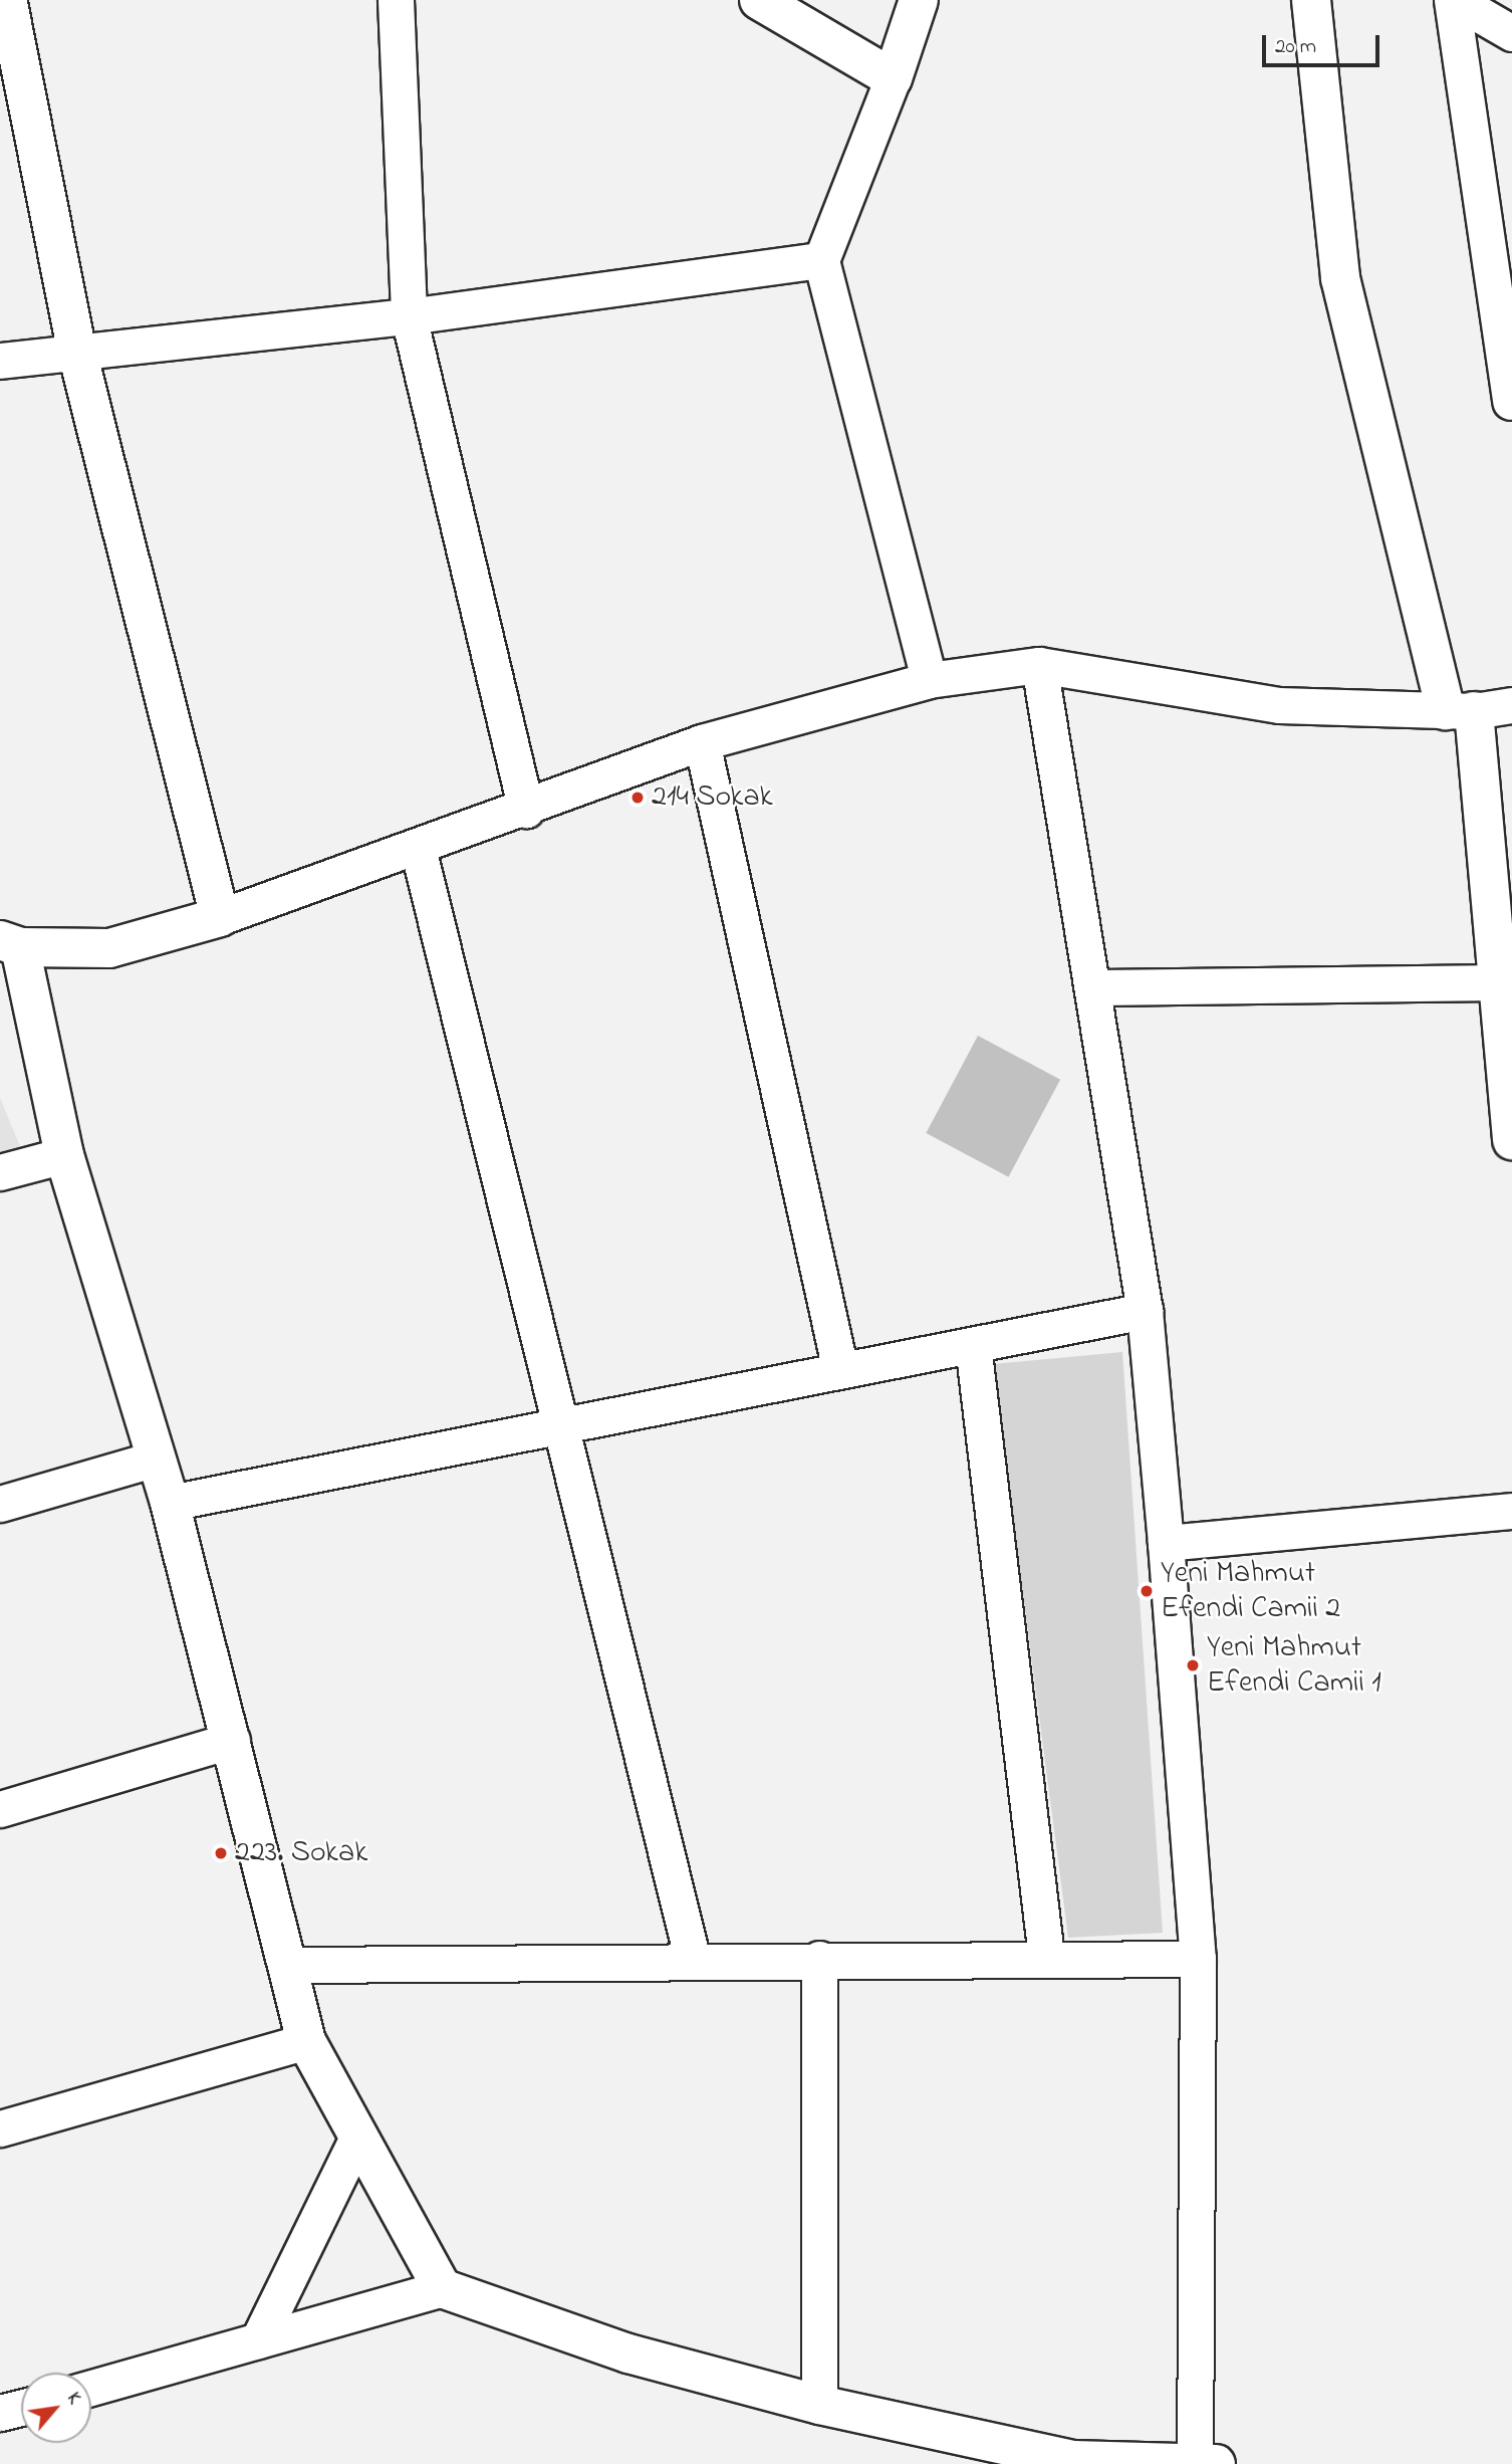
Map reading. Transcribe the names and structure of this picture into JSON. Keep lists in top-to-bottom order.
{
  "places": [
    "214 Sokak",
    "Yeni Mahmut Efendi Camii 2",
    "Yeni Mahmut Efendi Camii 1",
    "223. Sokak"
  ],
  "scale_bar": "20 m",
  "north": "top right"
}
